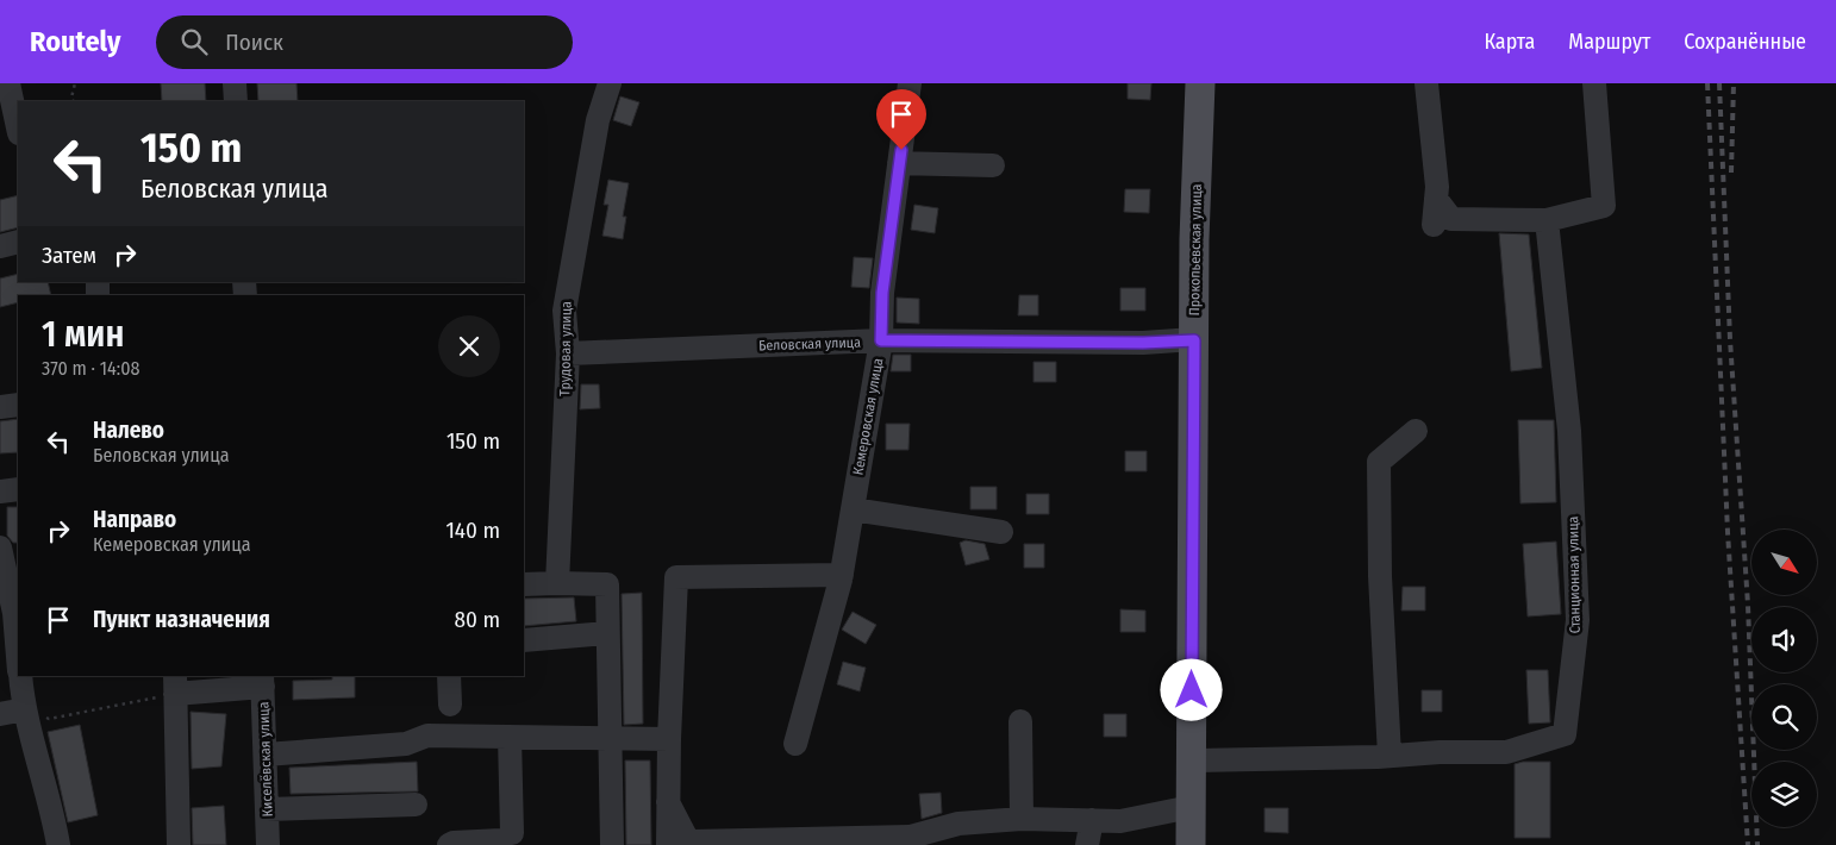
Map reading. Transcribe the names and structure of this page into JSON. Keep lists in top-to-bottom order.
{
  "streets": {
    "main road": ["Прокопьевская улица"],
    "street": [
      "Беловская улица",
      "Трудовая улица",
      "Кемеровская улица",
      "Станционная улица",
      "Киселёвская улица"
    ]
  },
  "crossings": [
    ["Прокопьевская улица", "Беловская улица"],
    ["Прокопьевская улица", "Станционная улица"],
    ["Беловская улица", "Трудовая улица"],
    ["Беловская улица", "Кемеровская улица"]
  ],
  "north": "bottom right",
  "page": {
    "header": "Routely",
    "search": "Поиск",
    "nav": ["Карта", "Маршрут", "Сохранённые"],
    "turn": ["150 m", "Беловская улица"],
    "then": "Затем",
    "heading": ["1 мин", "370 m · 14:08"],
    "list": [
      {
        "name": "Налево",
        "note": "Беловская улица",
        "value": "150 m"
      },
      {
        "name": "Направо",
        "note": "Кемеровская улица",
        "value": "140 m"
      },
      {
        "name": "Пункт назначения",
        "value": "80 m"
      }
    ]
  }
}
